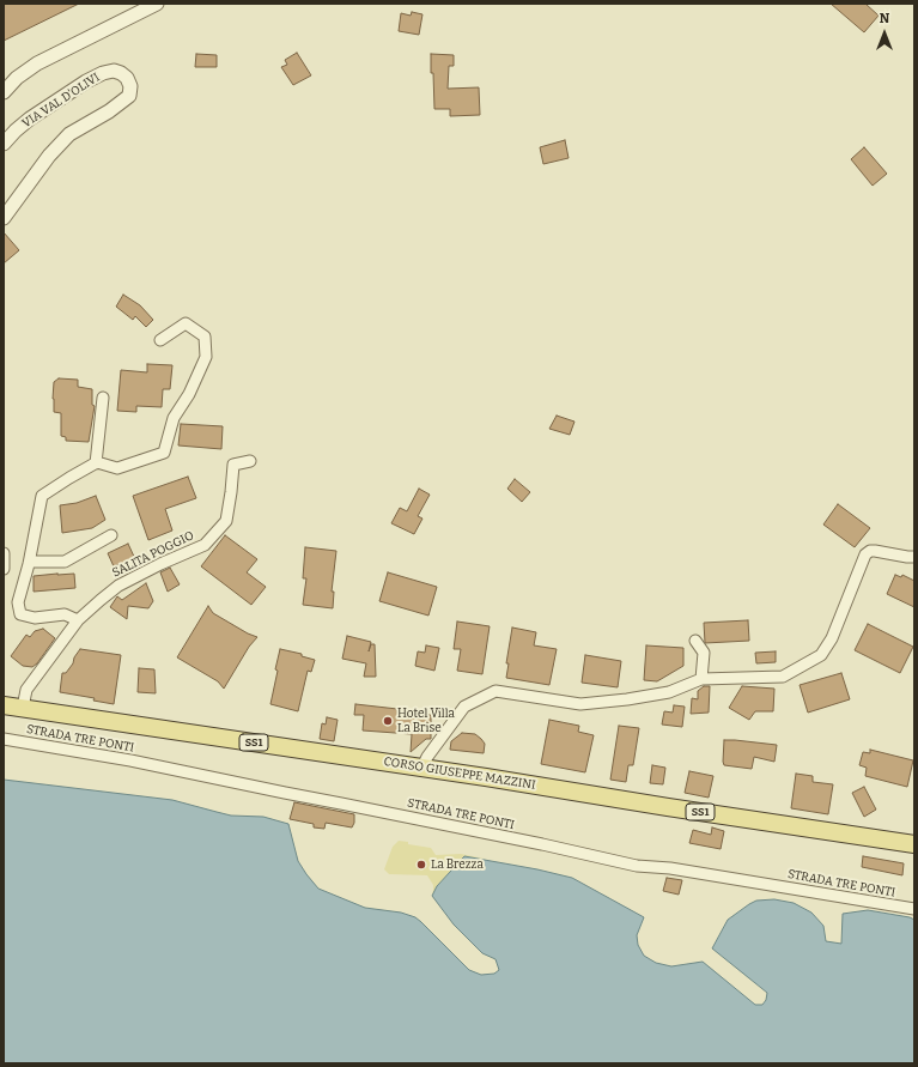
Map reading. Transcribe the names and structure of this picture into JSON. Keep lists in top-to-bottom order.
{
  "streets": {
    "main road": ["SS1", "CORSO GIUSEPPE MAZZINI"],
    "street": ["VIA VAL D'OLIVI", "SALITA POGGIO", "STRADA TRE PONTI"]
  },
  "crossings": [
    ["SALITA POGGIO", "CORSO GIUSEPPE MAZZINI"]
  ],
  "places": ["Hotel Villa La Brise", "La Brezza"],
  "north": "top"
}
